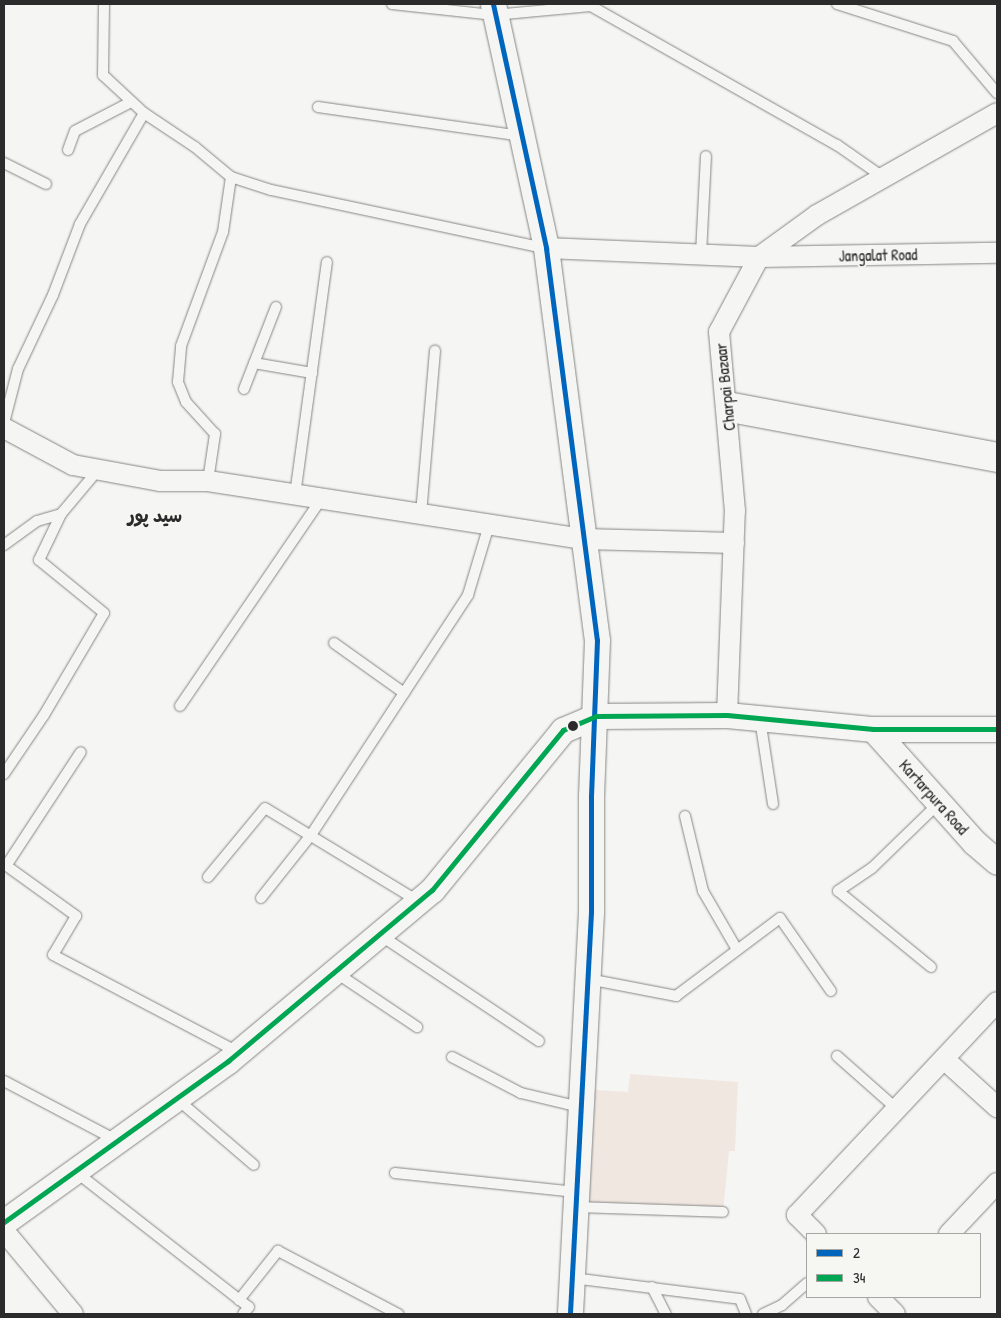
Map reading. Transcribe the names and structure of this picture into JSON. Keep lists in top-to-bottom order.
{
  "streets": {
    "street": ["Jangalat Road", "Charpai Bazaar", "Kartarpura Road"]
  },
  "crossings": [
    ["Jangalat Road", "Charpai Bazaar"]
  ],
  "districts": ["سید پور"],
  "lines": ["transit line 2", "transit line 34"],
  "legend": ["2", "34"]
}
